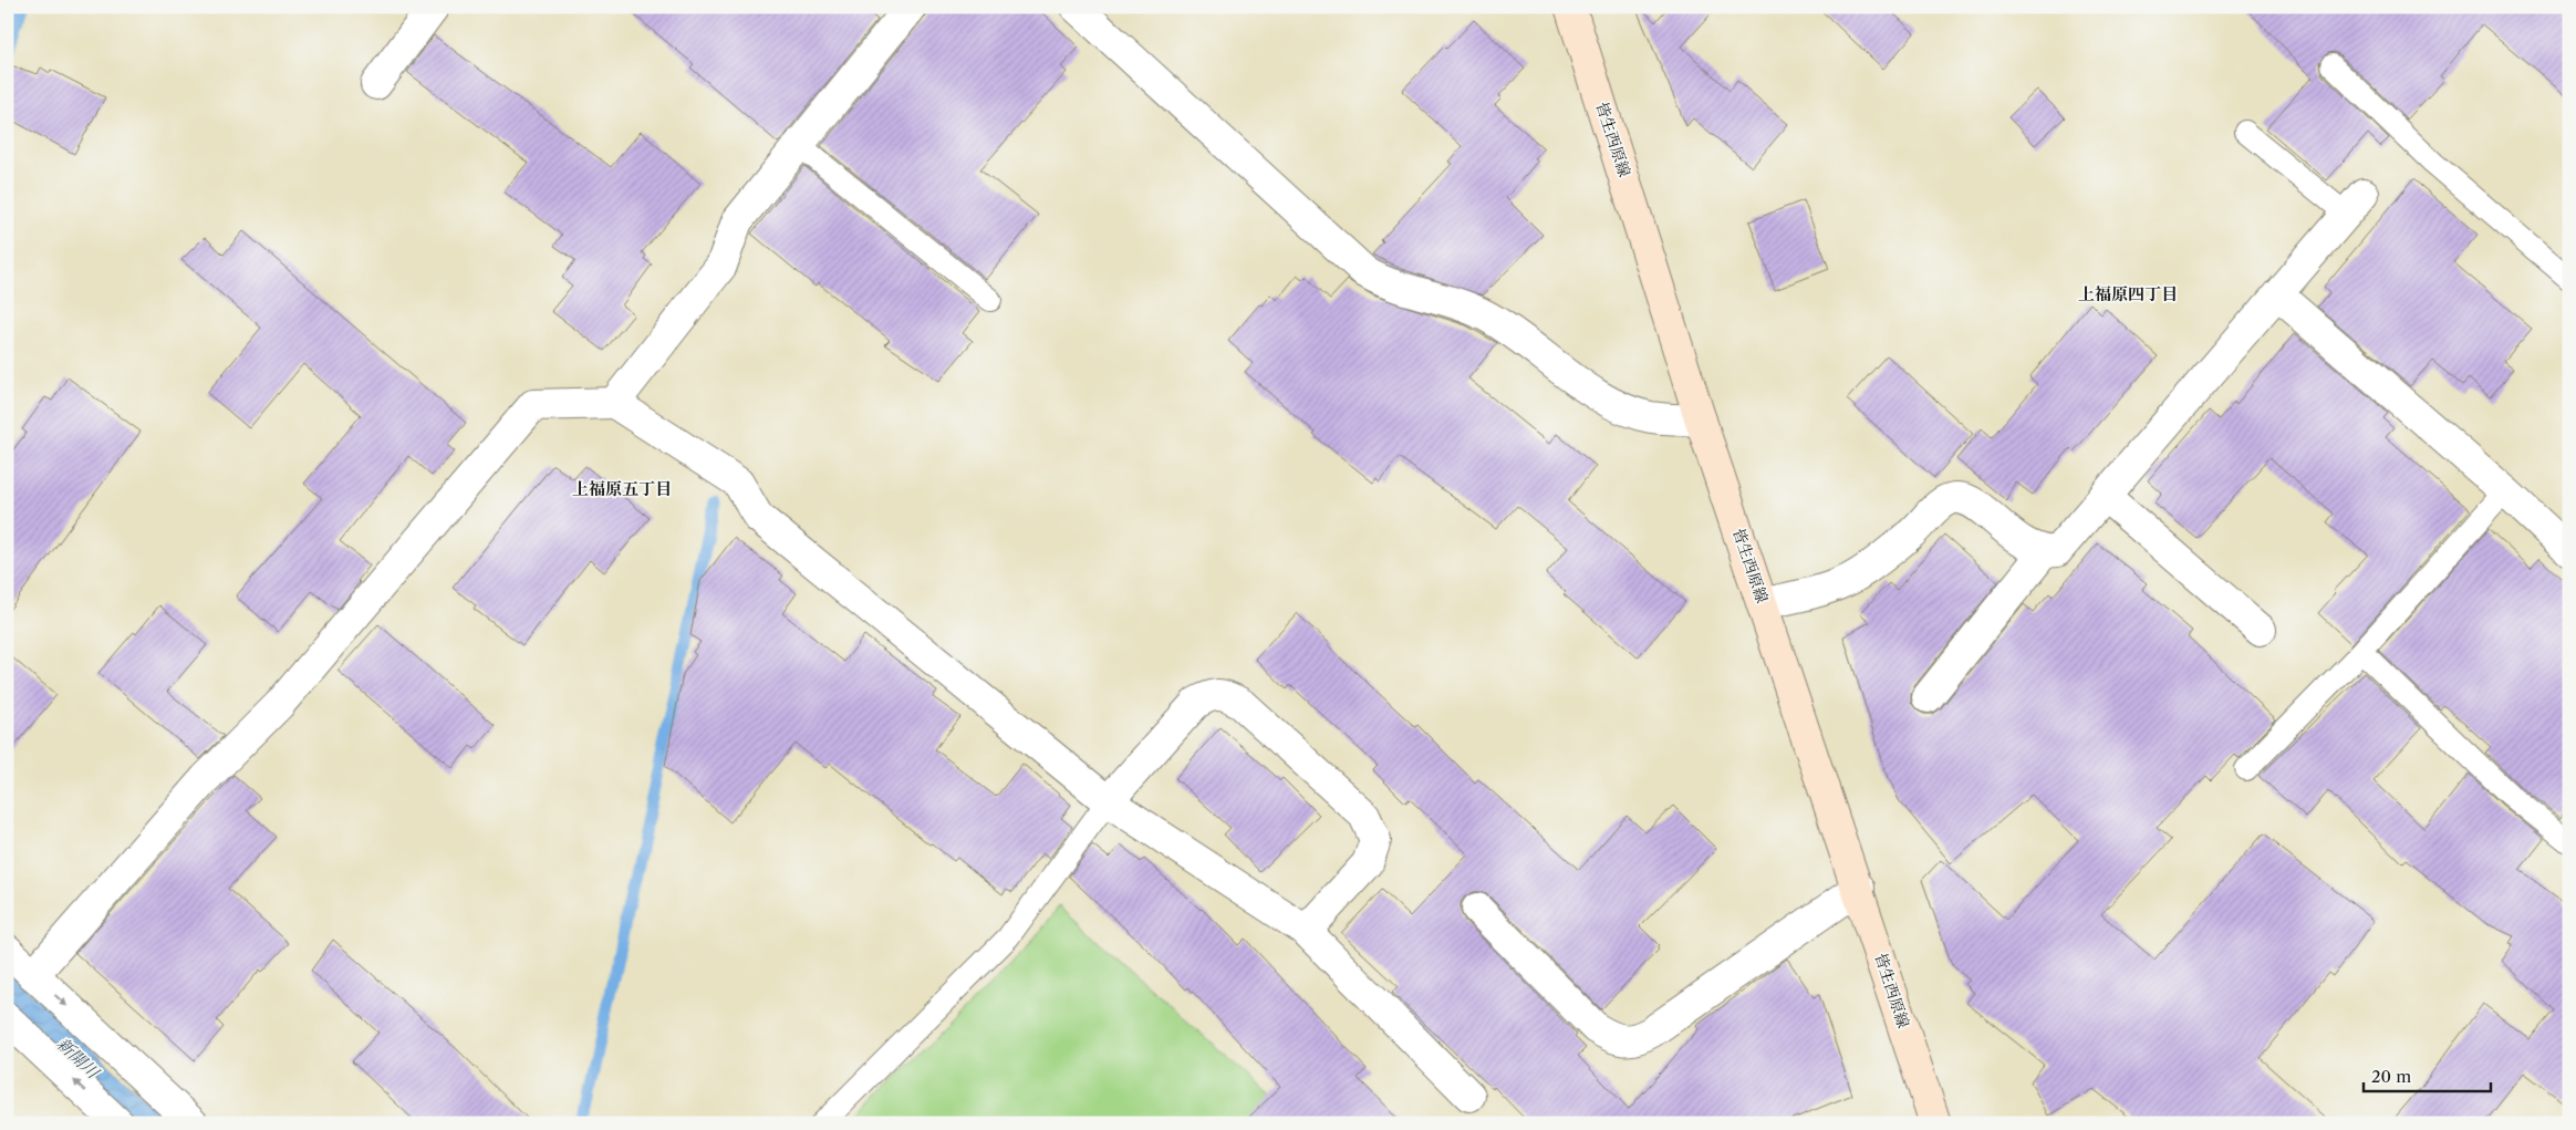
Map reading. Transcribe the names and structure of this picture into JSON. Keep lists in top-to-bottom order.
{
  "streets": {
    "main road": ["皆生西原線"]
  },
  "districts": ["上福原四丁目", "上福原五丁目"],
  "water": ["新開川"],
  "scale_bar": "20 m"
}
